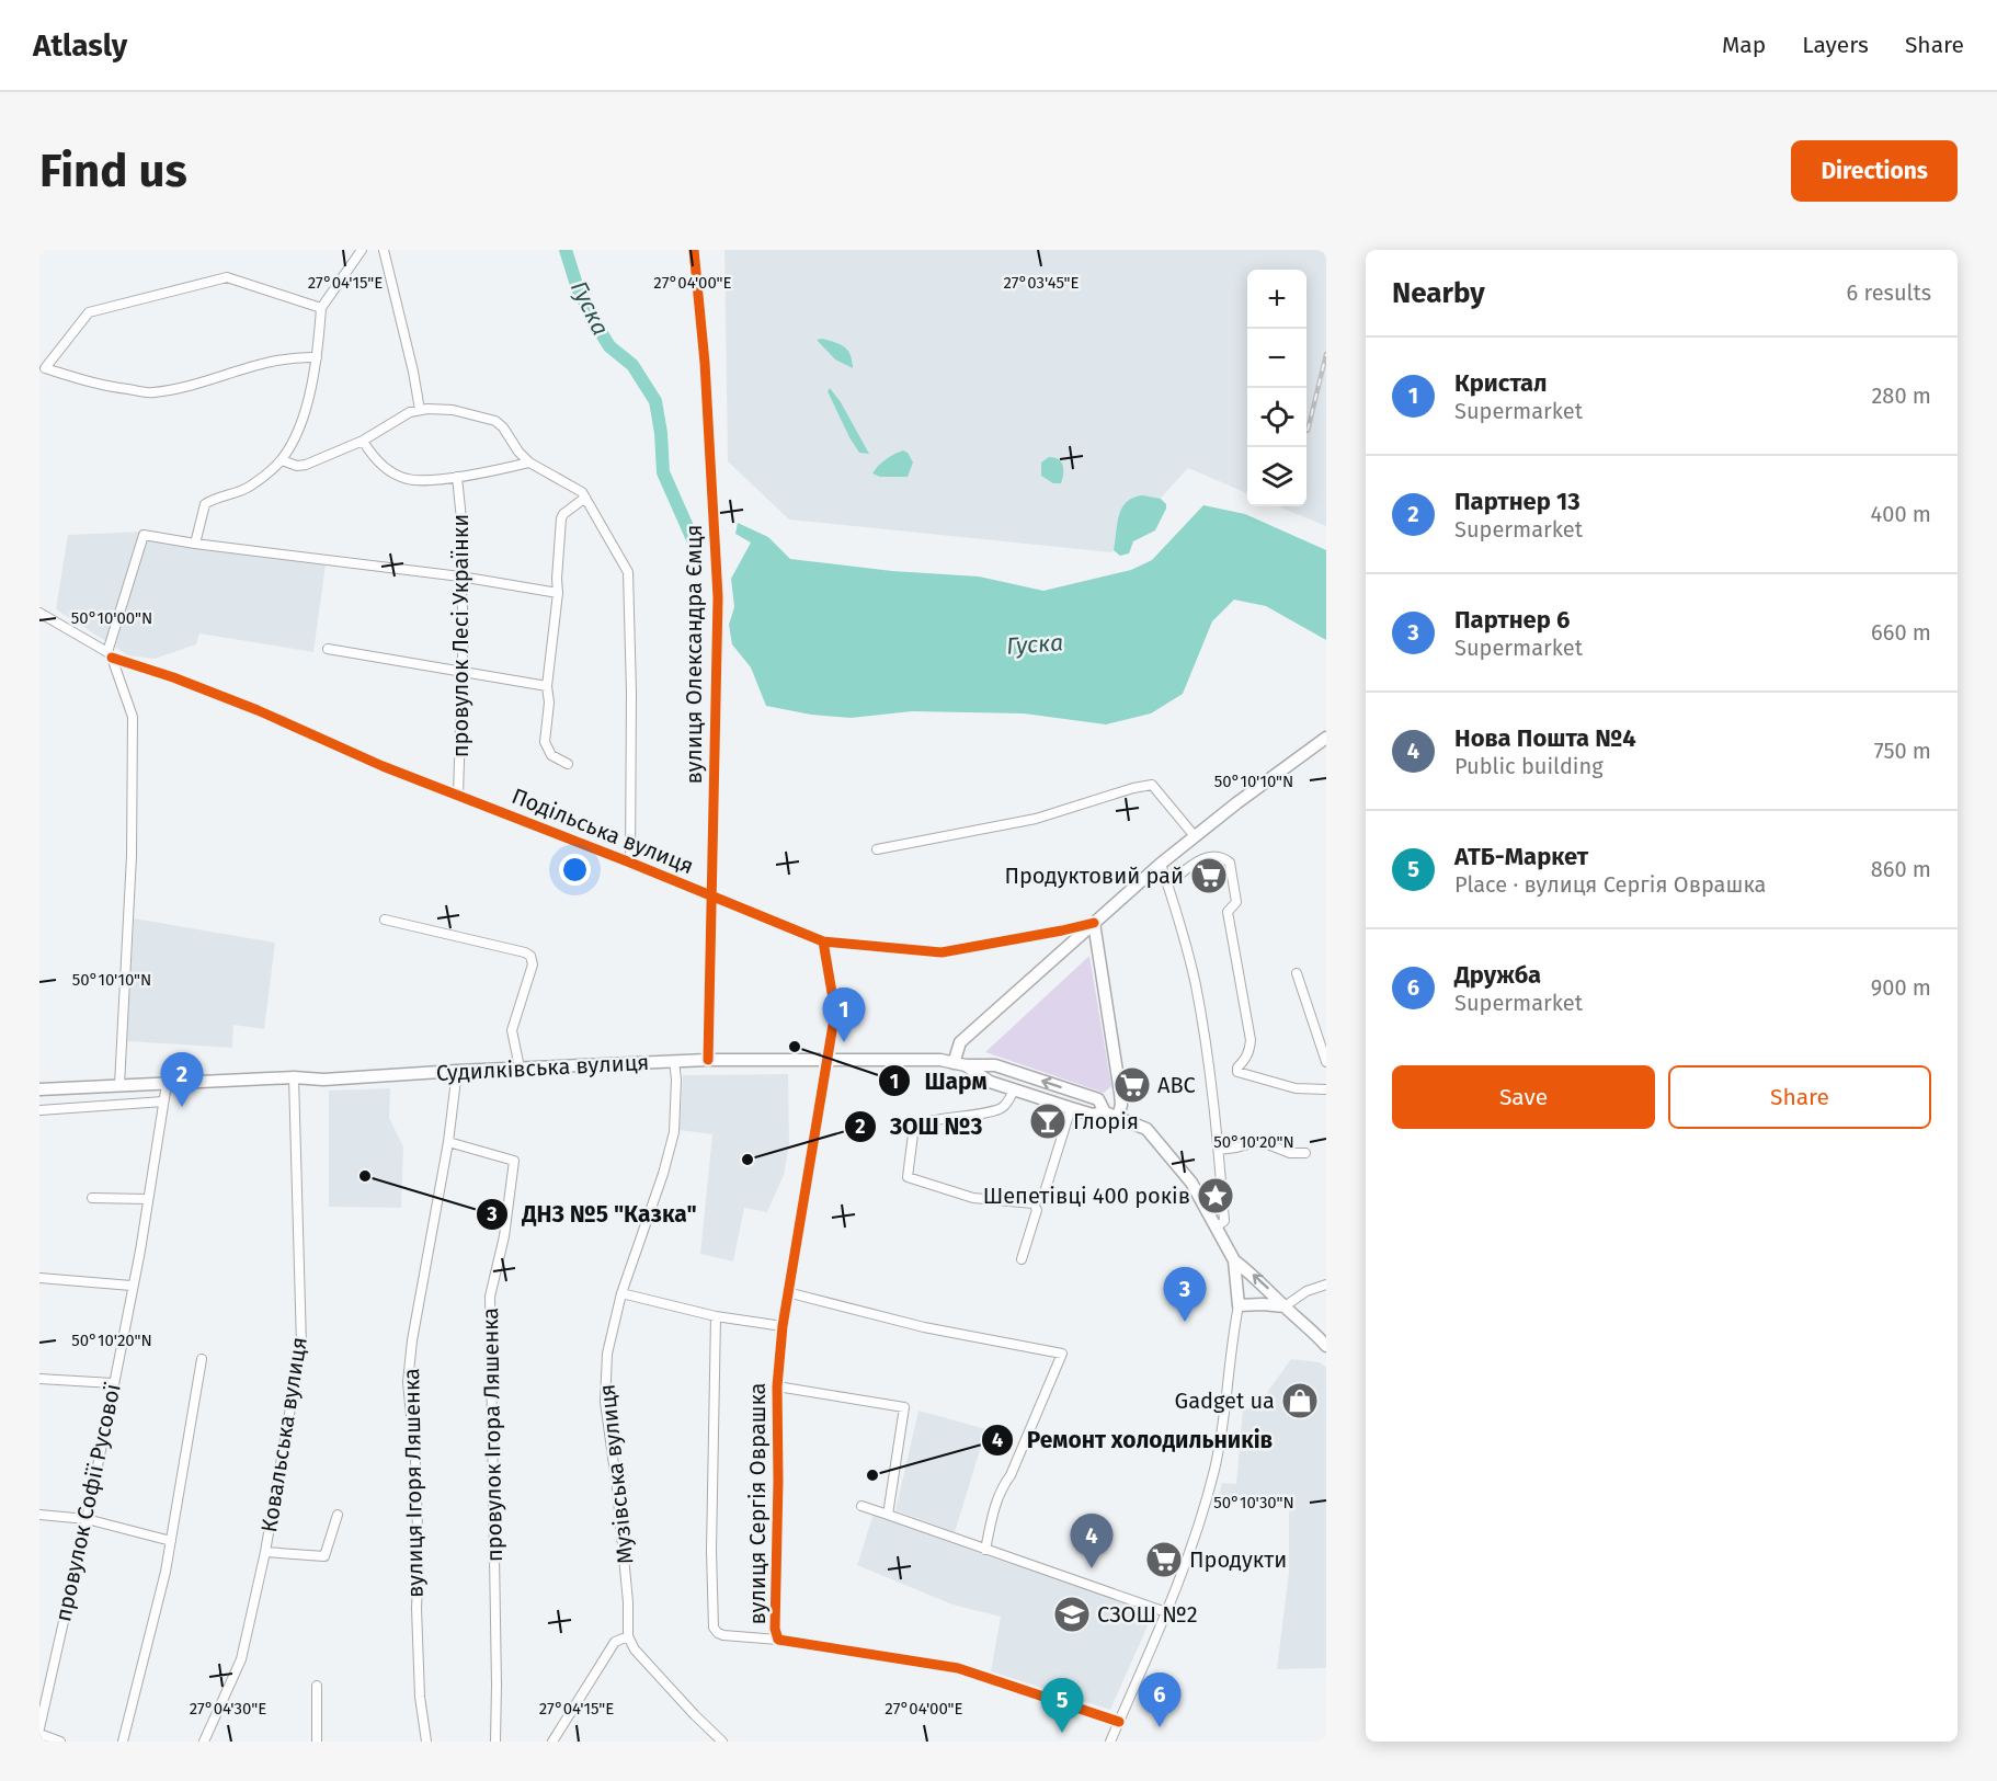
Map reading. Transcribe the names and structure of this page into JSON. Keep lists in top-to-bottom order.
{
  "streets": {
    "main road": ["Судилківська вулиця"],
    "street": [
      "провулок Лесі Українки",
      "вулиця Олександра Ємця",
      "Подільська вулиця",
      "Ковальська вулиця",
      "провулок Ігора Ляшенка",
      "Музівська вулиця",
      "вулиця Ігоря Ляшенка",
      "провулок Софії Русової",
      "вулиця Сергія Оврашка"
    ]
  },
  "crossings": [
    ["провулок Лесі Українки", "Подільська вулиця"],
    ["вулиця Олександра Ємця", "Подільська вулиця"],
    ["вулиця Олександра Ємця", "Судилківська вулиця"],
    ["Подільська вулиця", "вулиця Сергія Оврашка"],
    ["Судилківська вулиця", "Ковальська вулиця"],
    ["Судилківська вулиця", "Музівська вулиця"],
    ["Судилківська вулиця", "вулиця Ігоря Ляшенка"],
    ["Судилківська вулиця", "провулок Софії Русової"],
    ["Судилківська вулиця", "вулиця Сергія Оврашка"],
    ["провулок Ігора Ляшенка", "вулиця Ігоря Ляшенка"]
  ],
  "water": ["Гуска"],
  "places": {
    "supermarket": ["Продуктовий рай", "АВС", "Продукти"],
    "other": [
      "Шарм",
      "ЗОШ №3",
      "ДНЗ №5 \"Казка\"",
      "Ремонт холодильників"
    ],
    "bar": ["Глорія"],
    "place": ["Шепетівці 400 років"],
    "shop": ["Gadget ua"],
    "school or university": ["СЗОШ №2"]
  },
  "page": {
    "header": "Atlasly",
    "nav": ["Map", "Layers", "Share"],
    "buttons": [
      "Directions",
      ["Save", "Share"]
    ],
    "title": "Find us",
    "heading": ["Nearby", "6 results"],
    "map_buttons": ["+", "−"],
    "list": [
      {
        "mark": "1",
        "name": "Кристал",
        "note": "Supermarket",
        "value": "280 m"
      },
      {
        "mark": "2",
        "name": "Партнер 13",
        "note": "Supermarket",
        "value": "400 m"
      },
      {
        "mark": "3",
        "name": "Партнер 6",
        "note": "Supermarket",
        "value": "660 m"
      },
      {
        "mark": "4",
        "name": "Нова Пошта №4",
        "note": "Public building",
        "value": "750 m"
      },
      {
        "mark": "5",
        "name": "АТБ-Маркет",
        "note": "Place · вулиця Сергія Оврашка",
        "value": "860 m"
      },
      {
        "mark": "6",
        "name": "Дружба",
        "note": "Supermarket",
        "value": "900 m"
      }
    ],
    "pins": [
      "1",
      "2",
      "3",
      "4",
      "6",
      "5"
    ]
  },
  "coordinates": [
    "27°04'15\"E",
    "27°04'00\"E",
    "27°03'45\"E",
    "50°10'00\"N",
    "50°10'10\"N",
    "50°10'20\"N",
    "50°10'30\"N",
    "27°04'30\"E"
  ]
}
